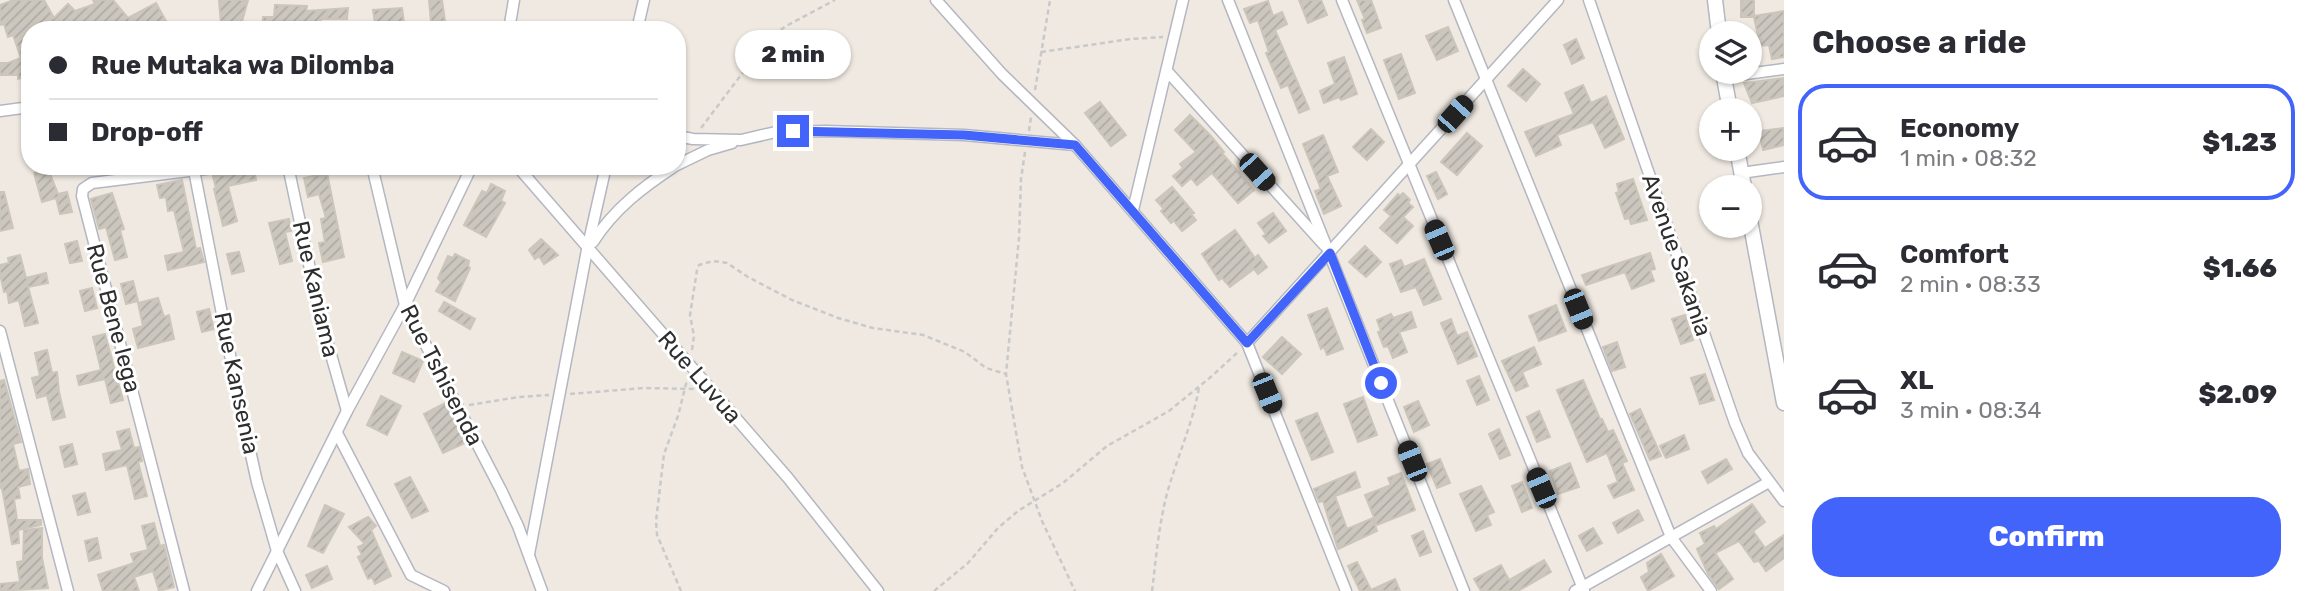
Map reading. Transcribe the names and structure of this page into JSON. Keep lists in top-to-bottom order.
{
  "streets": {
    "street": [
      "Avenue Sakania",
      "Rue Kaniama",
      "Rue Bene lega",
      "Rue Tshisenda",
      "Rue Luvua",
      "Rue Kansenia"
    ]
  },
  "page": {
    "heading": "Choose a ride",
    "map_buttons": ["+", "−"],
    "banner": ["Rue Mutaka wa Dilomba", "Drop-off"],
    "bubble": "2 min",
    "list": [
      {
        "name": "Economy",
        "note": "1 min · 08:32",
        "value": "$1.23"
      },
      {
        "name": "Comfort",
        "note": "2 min · 08:33",
        "value": "$1.66"
      },
      {
        "name": "XL",
        "note": "3 min · 08:34",
        "value": "$2.09"
      }
    ],
    "buttons": "Confirm"
  }
}
